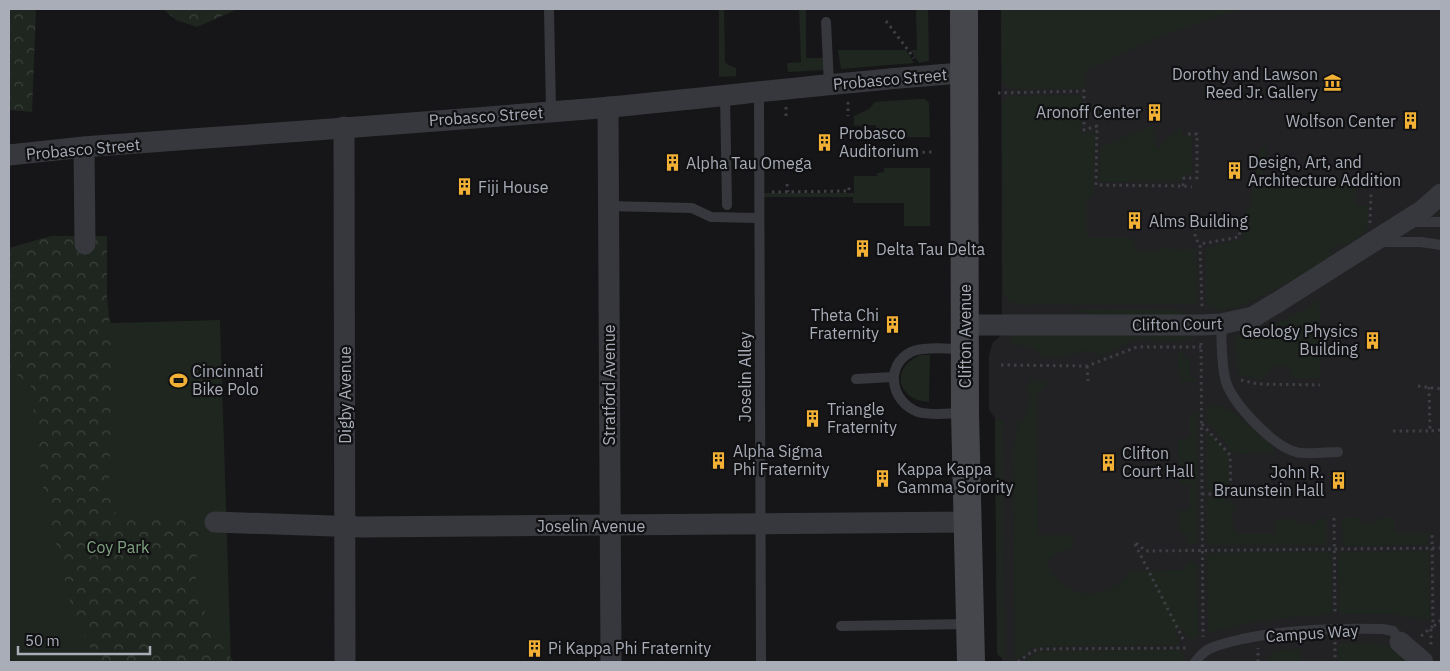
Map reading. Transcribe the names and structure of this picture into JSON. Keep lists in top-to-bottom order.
{
  "streets": {
    "main road": ["Clifton Avenue"],
    "street": [
      "Probasco Street",
      "Clifton Court",
      "Stratford Avenue",
      "Digby Avenue",
      "Joselin Avenue",
      "Campus Way"
    ],
    "lane": ["Joselin Alley"]
  },
  "crossings": [
    ["Probasco Street", "Clifton Avenue"],
    ["Probasco Street", "Joselin Alley"],
    ["Probasco Street", "Stratford Avenue"],
    ["Probasco Street", "Digby Avenue"],
    ["Clifton Court", "Clifton Avenue"],
    ["Clifton Avenue", "Joselin Avenue"],
    ["Joselin Alley", "Joselin Avenue"],
    ["Stratford Avenue", "Joselin Avenue"],
    ["Digby Avenue", "Joselin Avenue"]
  ],
  "parks": ["Coy Park"],
  "places": {
    "museum": ["Dorothy and Lawson Reed Jr. Gallery"],
    "building": [
      "Aronoff Center",
      "Wolfson Center",
      "Probasco Auditorium",
      "Alpha Tau Omega",
      "Design, Art, and Architecture Addition",
      "Fiji House",
      "Alms Building",
      "Delta Tau Delta",
      "Theta Chi Fraternity",
      "Geology Physics Building",
      "Triangle Fraternity",
      "Alpha Sigma Phi Fraternity",
      "Clifton Court Hall",
      "Kappa Kappa Gamma Sorority",
      "John R. Braunstein Hall",
      "Pi Kappa Phi Fraternity"
    ],
    "sports": ["Cincinnati Bike Polo"]
  },
  "scale_bar": "50 m"
}
